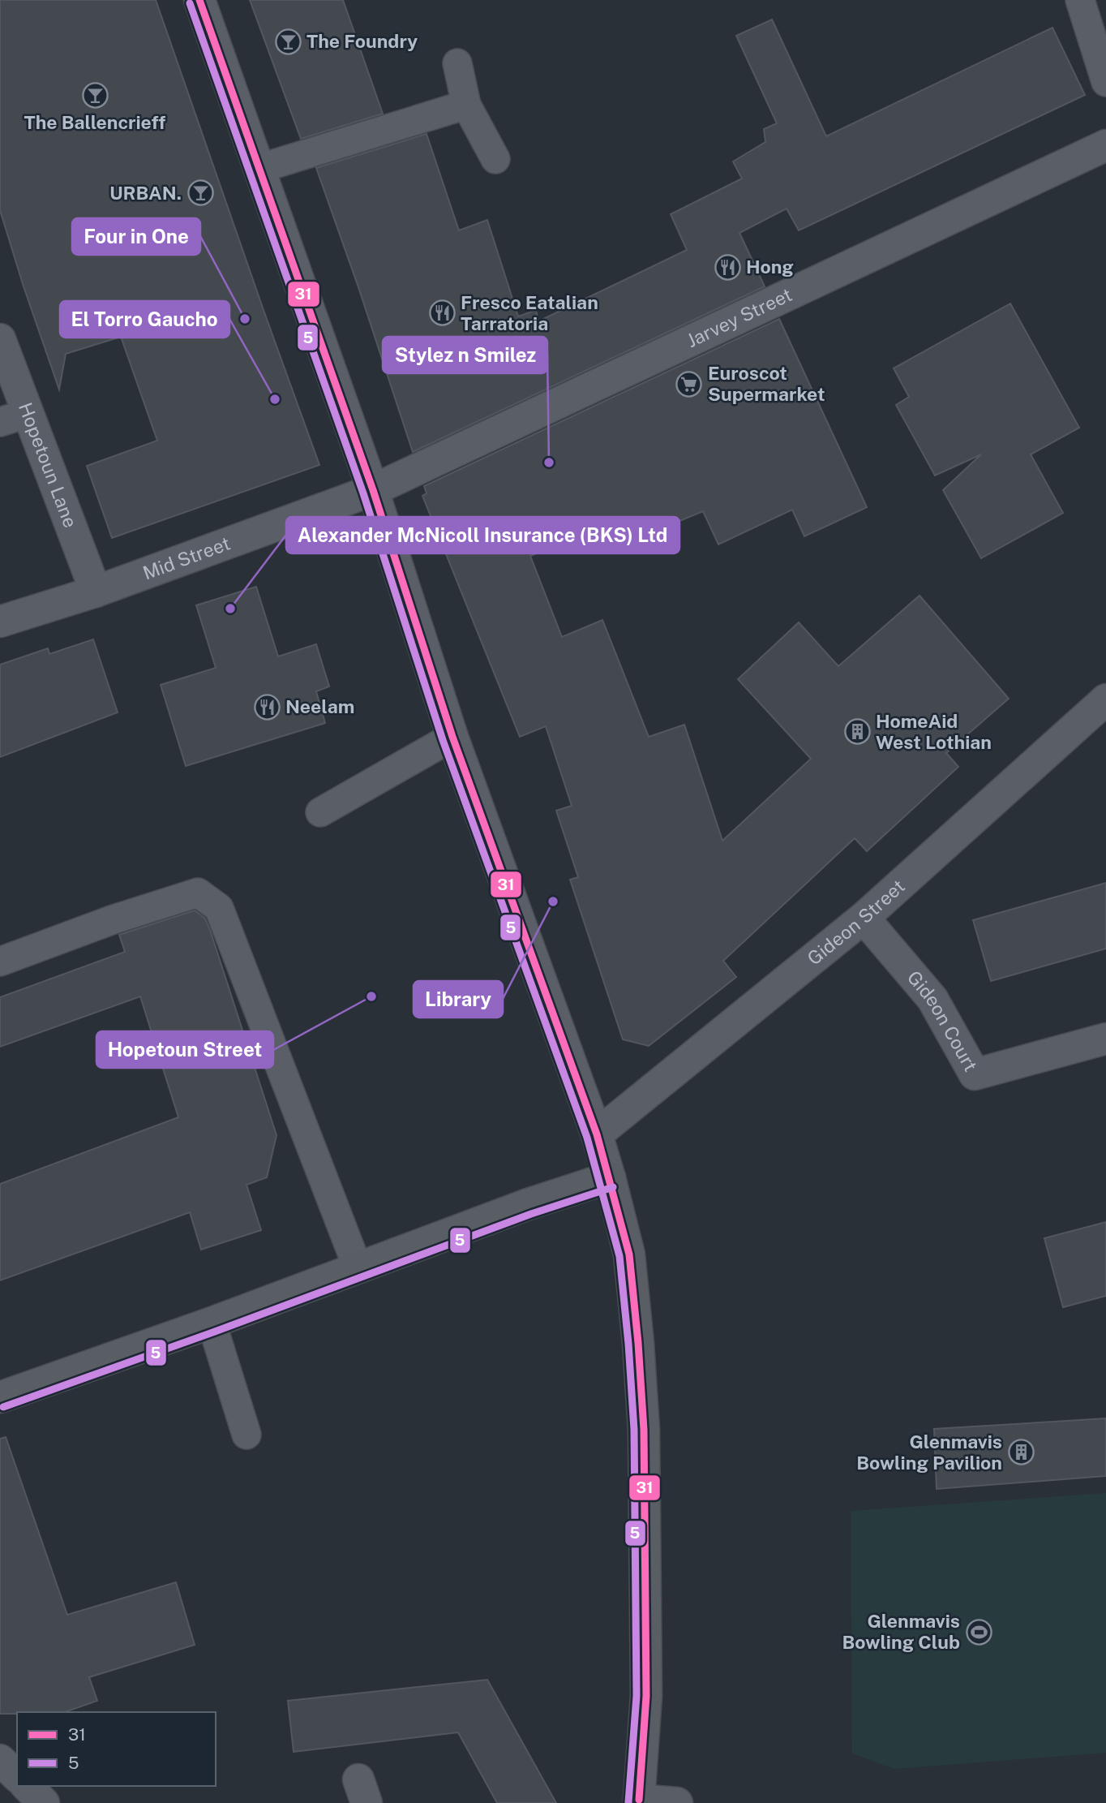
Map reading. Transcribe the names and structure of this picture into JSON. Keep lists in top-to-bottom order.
{
  "streets": {
    "street": [
      "Jarvey Street",
      "Hopetoun Lane",
      "Mid Street",
      "Gideon Street",
      "Gideon Court"
    ]
  },
  "crossings": [
    ["Jarvey Street", "Mid Street"],
    ["Hopetoun Lane", "Mid Street"],
    ["Gideon Street", "Gideon Court"]
  ],
  "places": {
    "bar": ["The Foundry", "The Ballencrieff", "URBAN."],
    "restaurant": ["Hong", "Fresco Eatalian Tarratoria", "Neelam"],
    "other": [
      "Four in One",
      "El Torro Gaucho",
      "Stylez n Smilez",
      "Alexander McNicoll Insurance (BKS) Ltd",
      "Library",
      "Hopetoun Street"
    ],
    "supermarket": ["Euroscot Supermarket"],
    "building": ["HomeAid West Lothian", "Glenmavis Bowling Pavilion"],
    "sports": ["Glenmavis Bowling Club"]
  },
  "lines": ["transit line 31", "transit line 5"],
  "legend": ["31", "5"]
}
